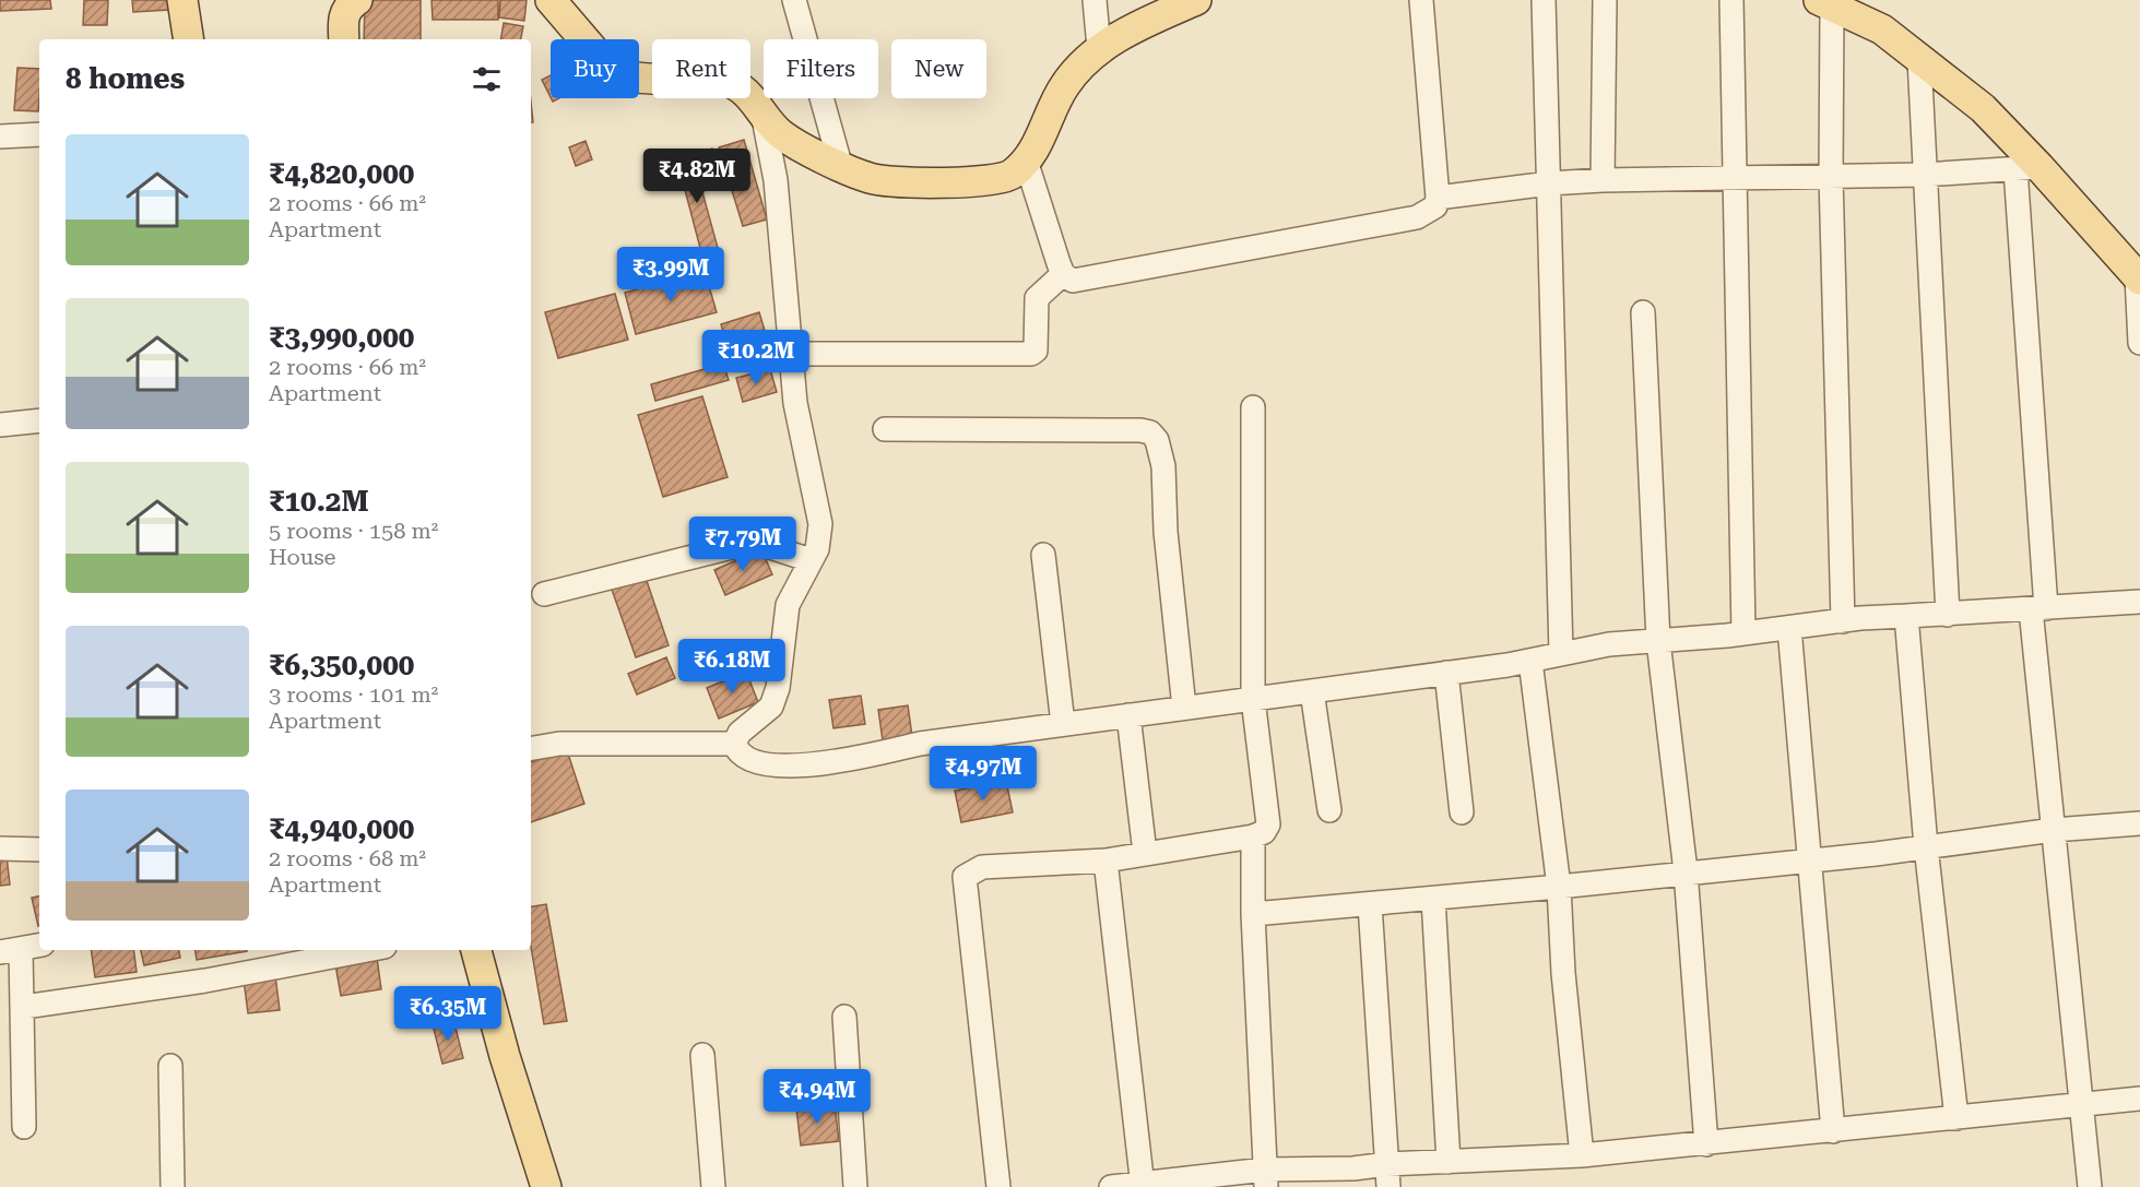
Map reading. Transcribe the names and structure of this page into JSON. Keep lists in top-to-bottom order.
{
  "page": {
    "chip": [
      "Buy",
      "Rent",
      "Filters",
      "New"
    ],
    "heading": "8 homes",
    "list": [
      {
        "name": "₹4,820,000",
        "note": "2 rooms · 66 m² · Apartment"
      },
      {
        "name": "₹3,990,000",
        "note": "2 rooms · 66 m² · Apartment"
      },
      {
        "name": "₹10.2M",
        "note": "5 rooms · 158 m² · House"
      },
      {
        "name": "₹6,350,000",
        "note": "3 rooms · 101 m² · Apartment"
      },
      {
        "name": "₹4,940,000",
        "note": "2 rooms · 68 m² · Apartment"
      }
    ],
    "price": [
      "₹4.82M",
      "₹3.99M",
      "₹10.2M",
      "₹7.79M",
      "₹6.18M",
      "₹4.97M",
      "₹6.35M",
      "₹4.94M"
    ]
  }
}
